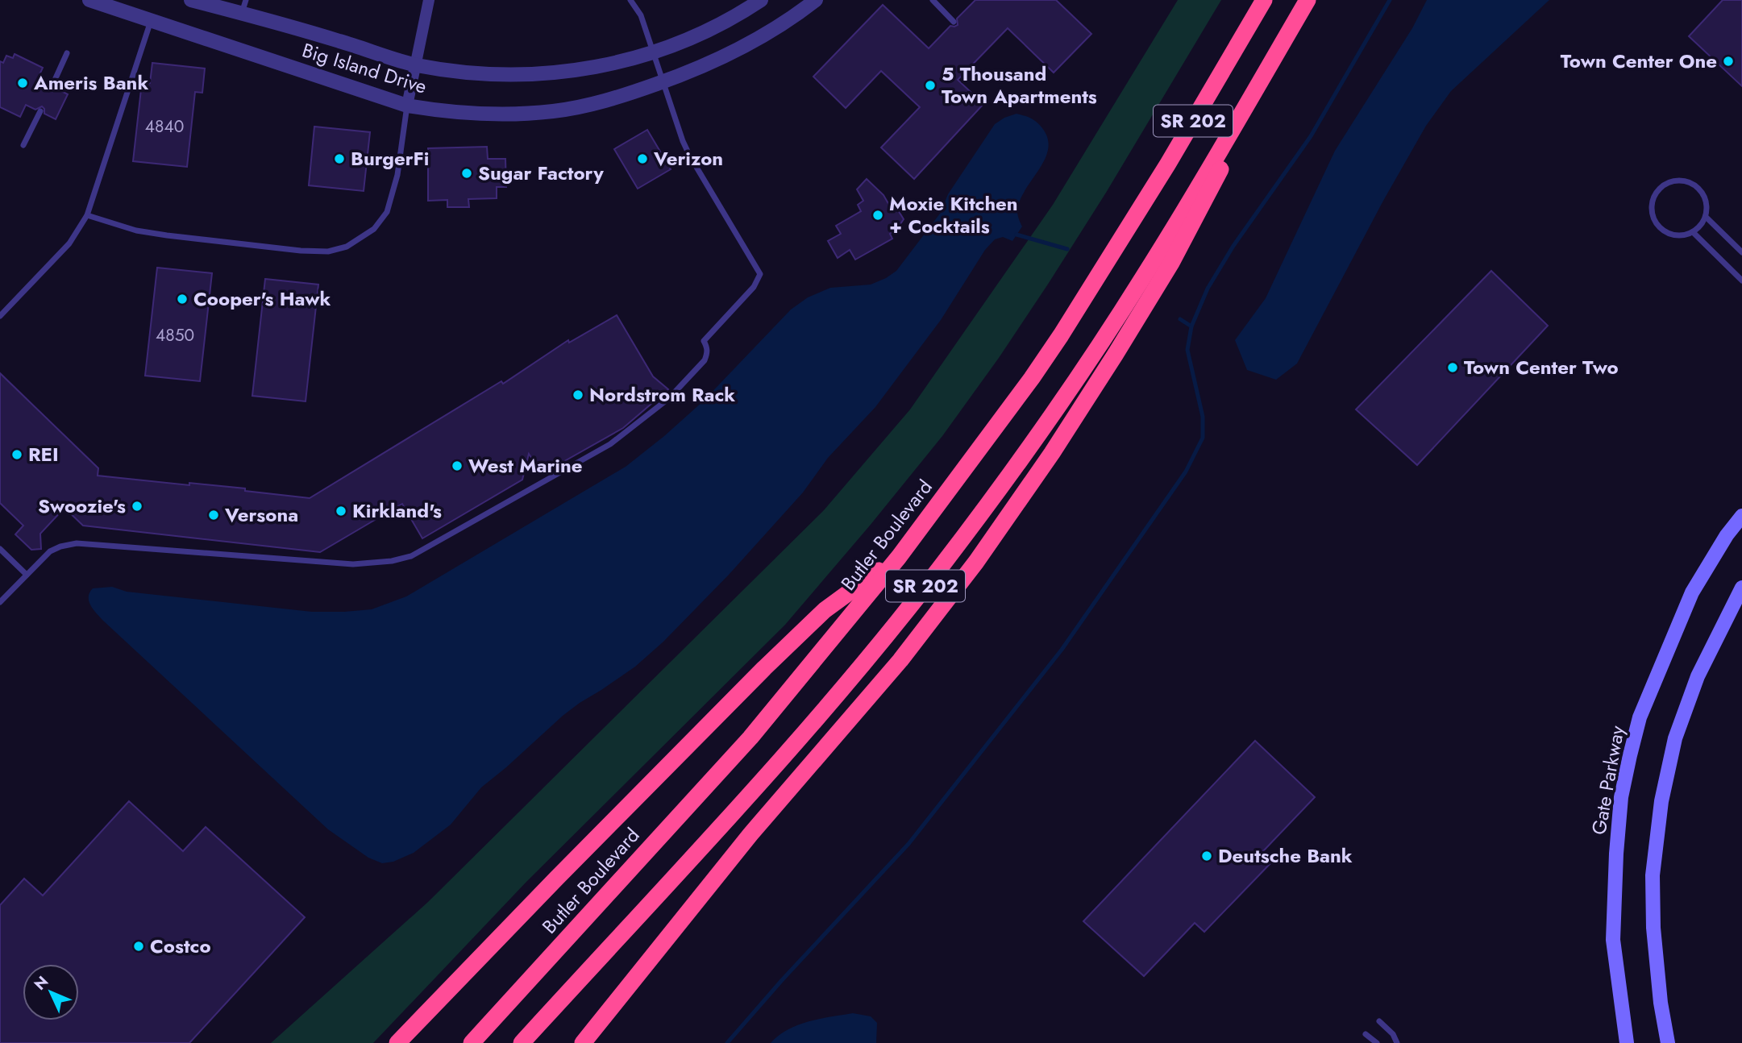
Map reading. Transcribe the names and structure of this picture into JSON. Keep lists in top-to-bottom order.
{
  "streets": {
    "highway": ["SR 202", "Butler Boulevard"],
    "main road": ["Gate Parkway"],
    "street": ["Big Island Drive"]
  },
  "places": [
    "Town Center One",
    "Ameris Bank",
    "5 Thousand Town Apartments",
    "BurgerFi",
    "Verizon",
    "Sugar Factory",
    "Moxie Kitchen + Cocktails",
    "Cooper's Hawk",
    "Town Center Two",
    "Nordstrom Rack",
    "REI",
    "West Marine",
    "Swoozie's",
    "Kirkland's",
    "Versona",
    "Deutsche Bank",
    "Costco"
  ],
  "house_numbers": ["4840", "4850"],
  "north": "top left"
}
